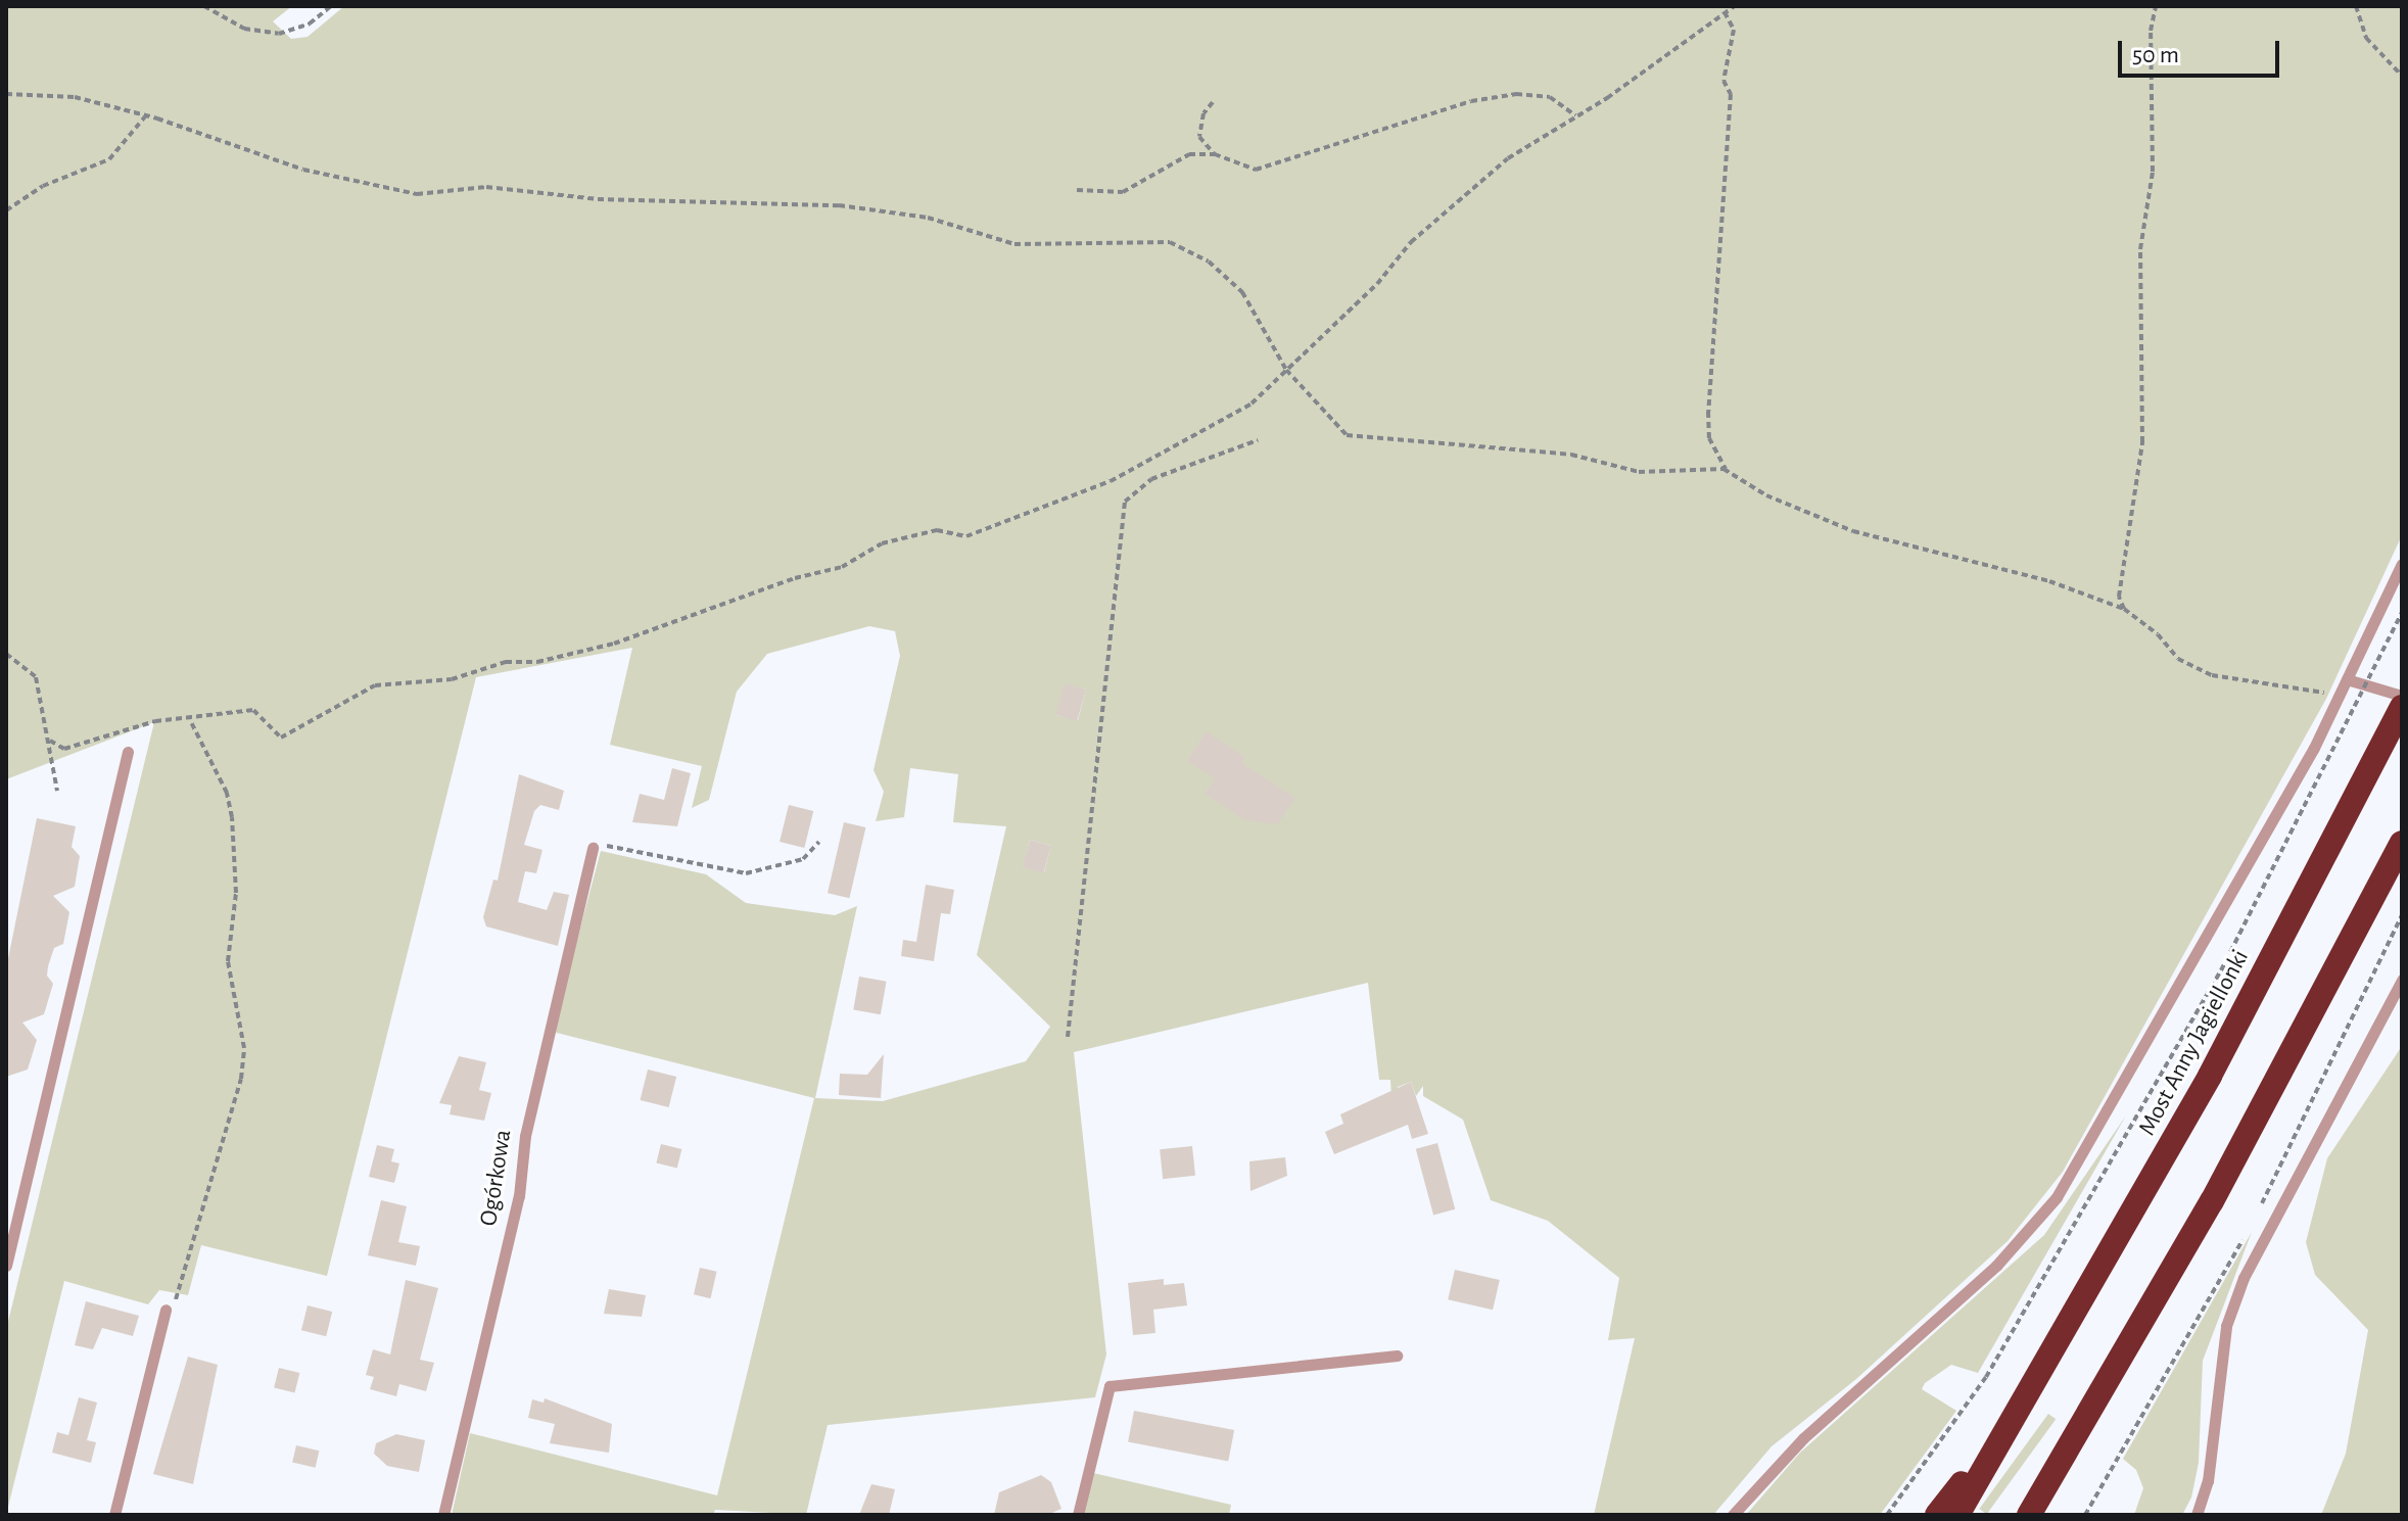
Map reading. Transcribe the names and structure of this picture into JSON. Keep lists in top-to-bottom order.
{
  "streets": {
    "highway": ["Most Anny Jagiellonki"],
    "lane": ["Ogórkowa"]
  },
  "scale_bar": "50 m"
}
